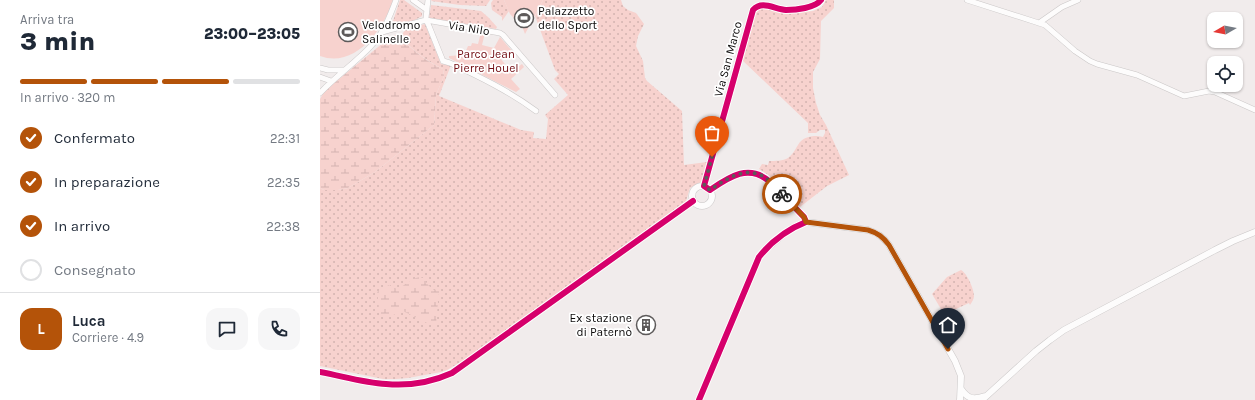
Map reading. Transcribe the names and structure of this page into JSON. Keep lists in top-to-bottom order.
{
  "streets": {
    "street": ["Via Nilo", "Via San Marco"]
  },
  "parks": ["Parco Jean Pierre Houel"],
  "places": {
    "sports": ["Palazzetto dello Sport", "Velodromo Salinelle"],
    "building": ["Ex stazione di Paternò"]
  },
  "north": "left",
  "page": {
    "heading": ["3 min", "Arriva tra", "23:00–23:05"],
    "panel": ["Luca", "Corriere · 4.9"],
    "bar": "In arrivo · 320 m",
    "list": [
      ["Confermato", "22:31"],
      ["In preparazione", "22:35"],
      ["In arrivo", "22:38"],
      "Consegnato"
    ],
    "round": "L"
  }
}
